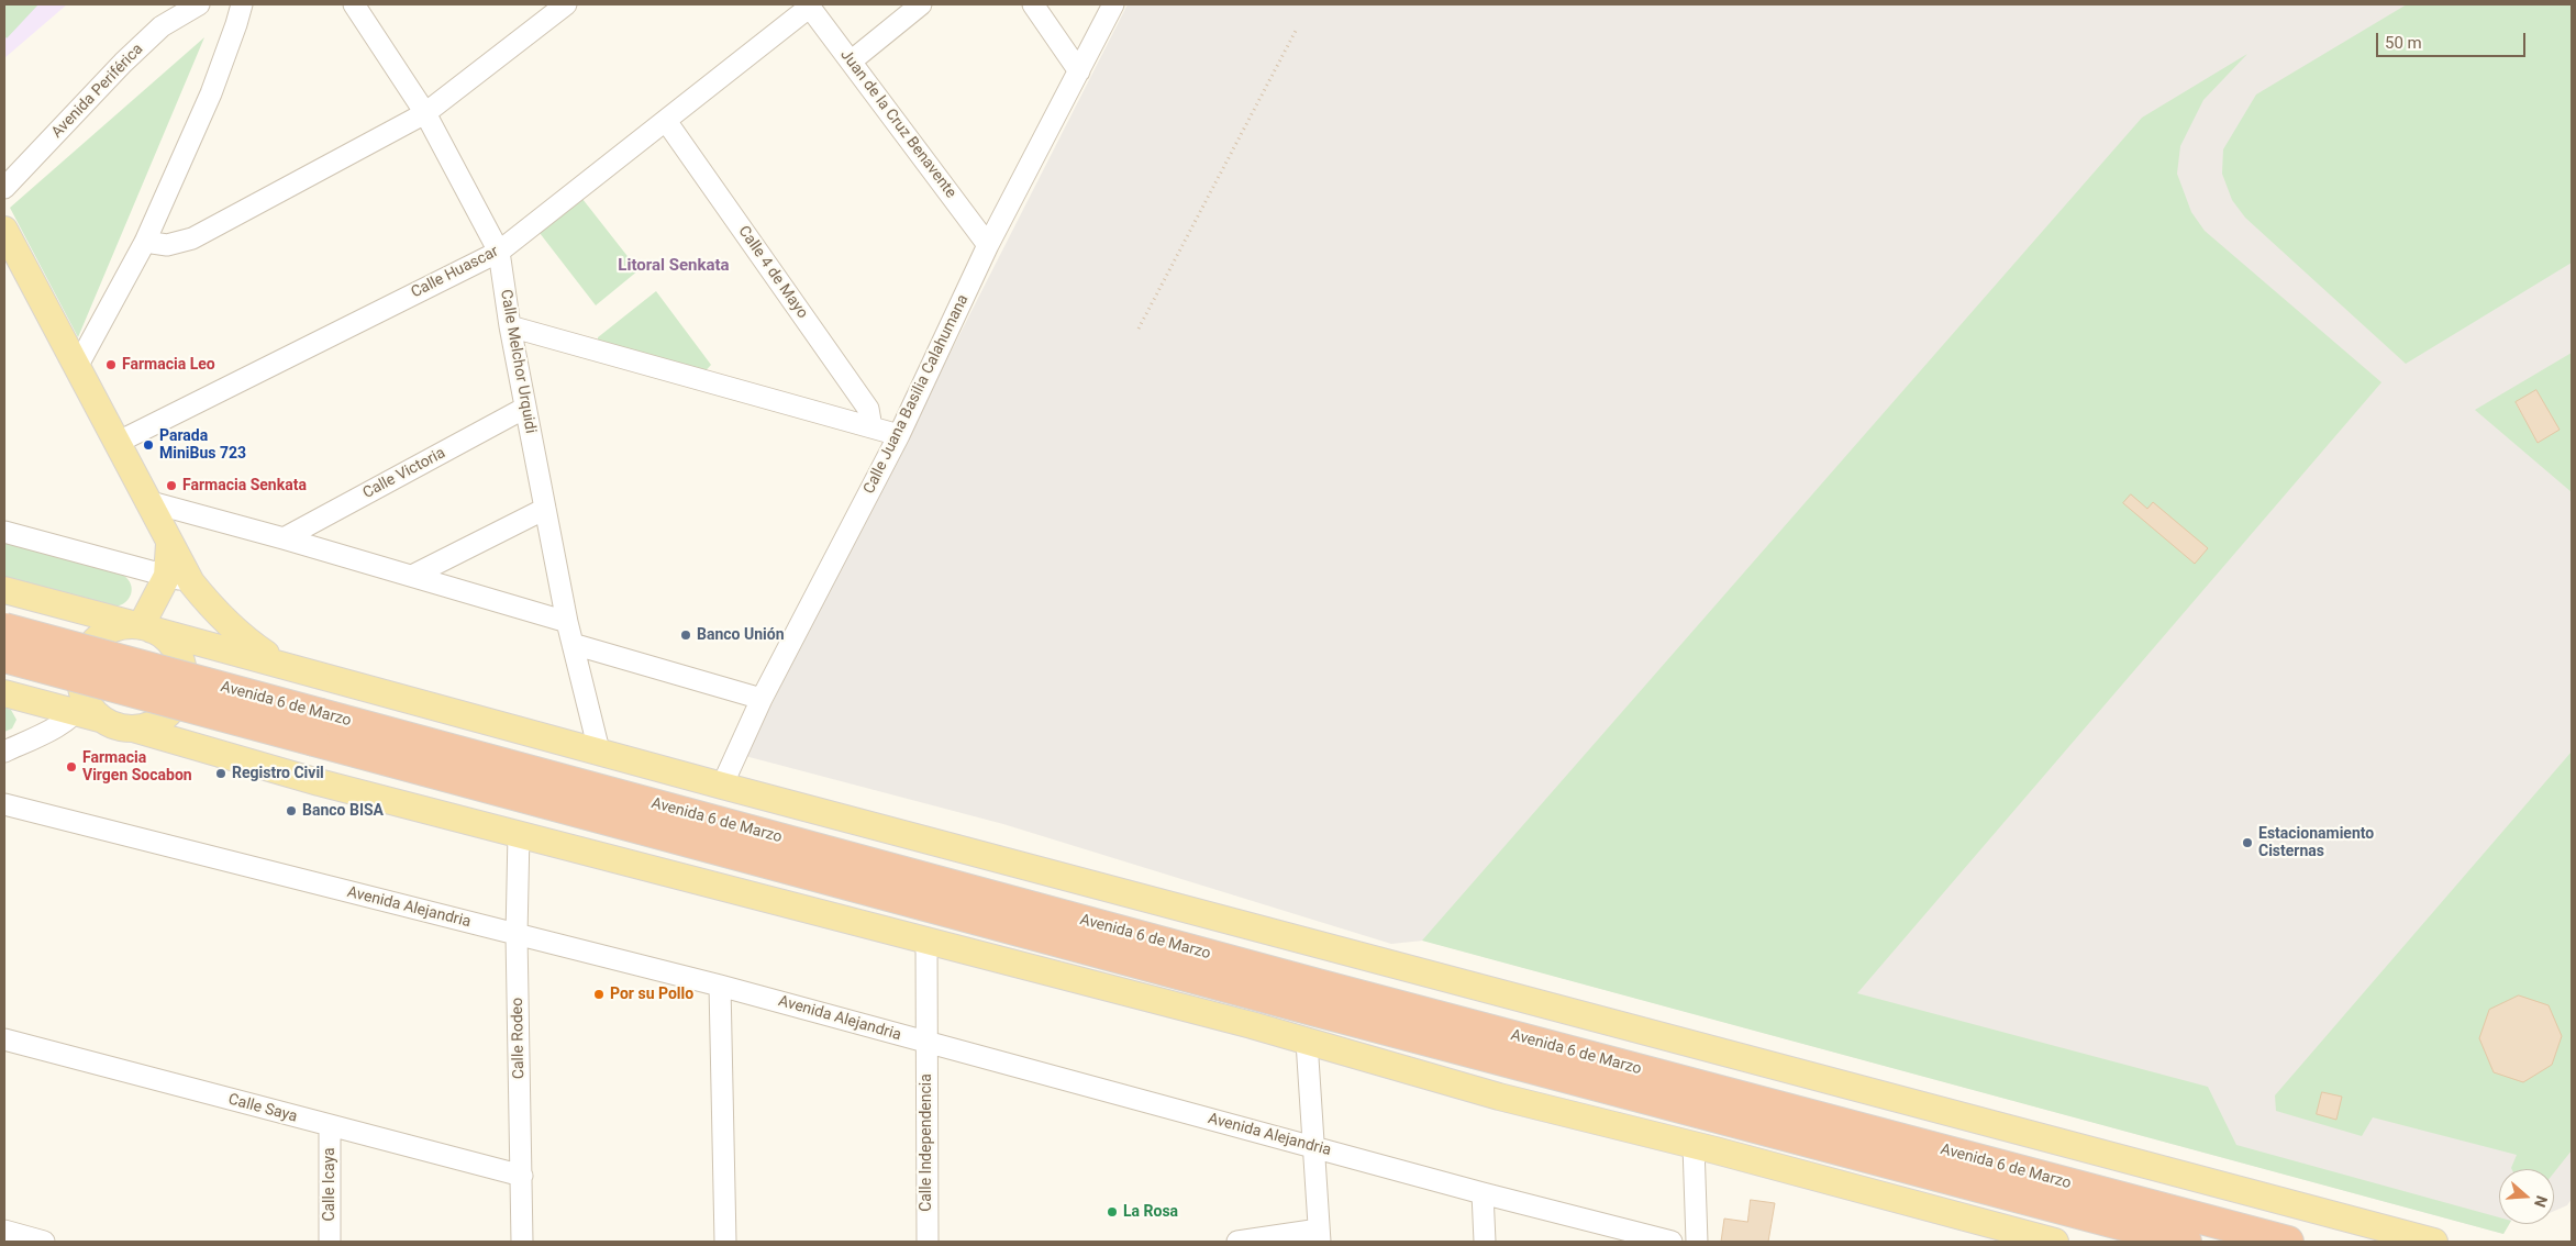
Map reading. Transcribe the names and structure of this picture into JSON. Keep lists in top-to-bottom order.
{
  "streets": {
    "highway": ["Avenida 6 de Marzo"],
    "street": [
      "Avenida Periférica",
      "Juan de la Cruz Benavente",
      "Calle Huascar",
      "Calle 4 de Mayo",
      "Calle Melchor Urquidi",
      "Calle Juana Basilia Calahumana",
      "Calle Victoria",
      "Avenida Alejandria",
      "Calle Rodeo",
      "Calle Saya",
      "Calle Independencia",
      "Calle Icaya"
    ]
  },
  "crossings": [
    ["Juan de la Cruz Benavente", "Calle Huascar"],
    ["Juan de la Cruz Benavente", "Calle Juana Basilia Calahumana"],
    ["Calle Huascar", "Calle 4 de Mayo"],
    ["Calle Huascar", "Calle Melchor Urquidi"],
    ["Calle Melchor Urquidi", "Calle Victoria"],
    ["Avenida Alejandria", "Calle Rodeo"],
    ["Avenida Alejandria", "Calle Independencia"],
    ["Calle Rodeo", "Calle Saya"],
    ["Calle Saya", "Calle Icaya"]
  ],
  "districts": ["Litoral Senkata"],
  "places": [
    "Farmacia Leo",
    "Parada MiniBus 723",
    "Farmacia Senkata",
    "Banco Unión",
    "Farmacia Virgen Socabon",
    "Registro Civil",
    "Banco BISA",
    "Estacionamiento Cisternas",
    "Por su Pollo",
    "La Rosa"
  ],
  "scale_bar": "50 m",
  "north": "right"
}
